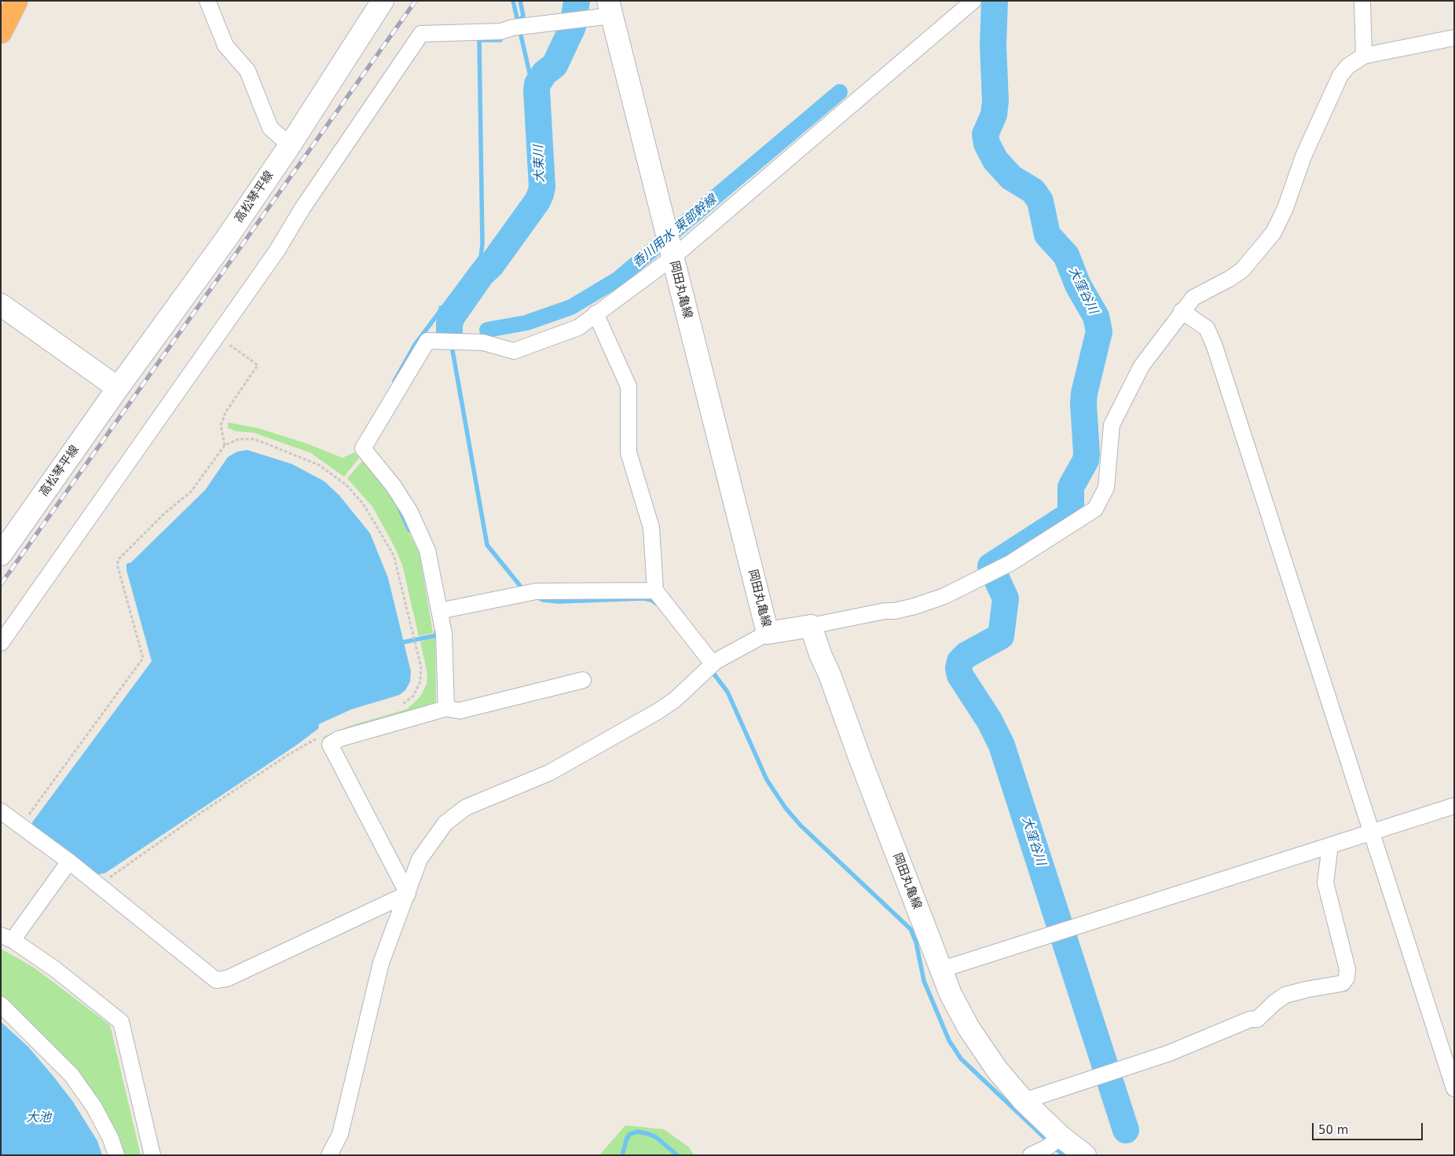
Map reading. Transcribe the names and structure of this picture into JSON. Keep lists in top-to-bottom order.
{
  "streets": {
    "main road": ["高松琴平線", "岡田丸亀線"]
  },
  "water": [
    "大束川",
    "香川用水 東部幹線",
    "大窪谷川",
    "大池"
  ],
  "scale_bar": "50 m"
}
